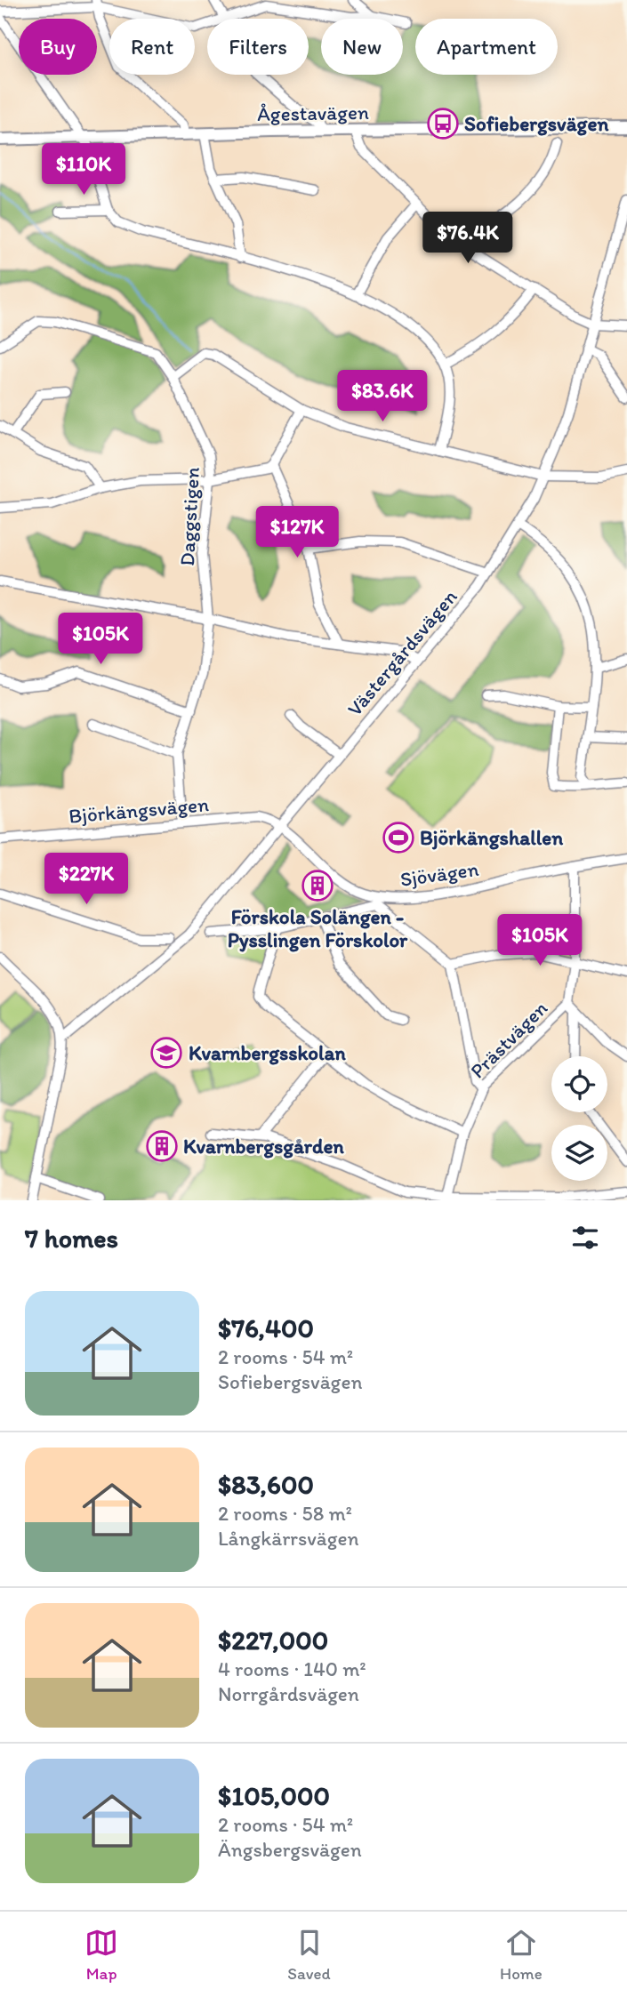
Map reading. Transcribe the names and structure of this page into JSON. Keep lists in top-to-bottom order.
{
  "streets": {
    "main road": ["Ågestavägen"],
    "street": [
      "Daggstigen",
      "Västergårdsvägen",
      "Björkängsvägen",
      "Sjövägen",
      "Prästvägen"
    ]
  },
  "crossings": [
    ["Daggstigen", "Björkängsvägen"],
    ["Västergårdsvägen", "Björkängsvägen"],
    ["Västergårdsvägen", "Sjövägen"],
    ["Björkängsvägen", "Sjövägen"],
    ["Sjövägen", "Prästvägen"]
  ],
  "places": {
    "bus stop": ["Sofiebergsvägen"],
    "sports": ["Björkängshallen"],
    "building": ["Förskola Solängen - Pysslingen Förskolor", "Kvarnbergsgården"],
    "school or university": ["Kvarnbergsskolan"]
  },
  "page": {
    "chip": [
      "Buy",
      "Rent",
      "Filters",
      "New",
      "Apartment"
    ],
    "price": [
      "$110K",
      "$76.4K",
      "$83.6K",
      "$127K",
      "$105K",
      "$227K",
      "$105K"
    ],
    "heading": "7 homes",
    "list": [
      {
        "name": "$76,400",
        "note": "2 rooms · 54 m² · Sofiebergsvägen"
      },
      {
        "name": "$83,600",
        "note": "2 rooms · 58 m² · Långkärrsvägen"
      },
      {
        "name": "$227,000",
        "note": "4 rooms · 140 m² · Norrgårdsvägen"
      },
      {
        "name": "$105,000",
        "note": "2 rooms · 54 m² · Ängsbergsvägen"
      }
    ],
    "tabs": ["Map", "Saved", "Home"]
  }
}
